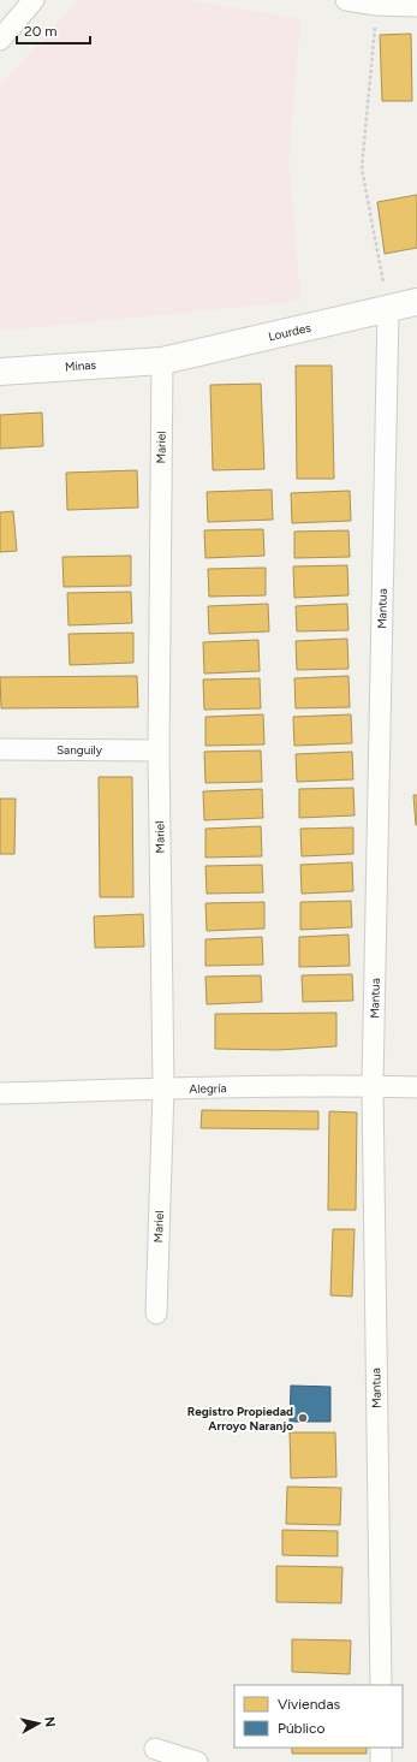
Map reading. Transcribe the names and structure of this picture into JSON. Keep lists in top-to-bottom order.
{
  "streets": {
    "street": [
      "Lourdes",
      "Minas",
      "Mariel",
      "Mantua",
      "Sanguily",
      "Alegría"
    ]
  },
  "crossings": [
    ["Lourdes", "Minas"],
    ["Lourdes", "Mariel"],
    ["Lourdes", "Mantua"],
    ["Minas", "Mariel"],
    ["Mariel", "Sanguily"],
    ["Mariel", "Alegría"],
    ["Mantua", "Alegría"]
  ],
  "places": ["Registro Propiedad Arroyo Naranjo"],
  "legend": ["Viviendas", "Público"],
  "scale_bar": "20 m",
  "north": "right"
}
